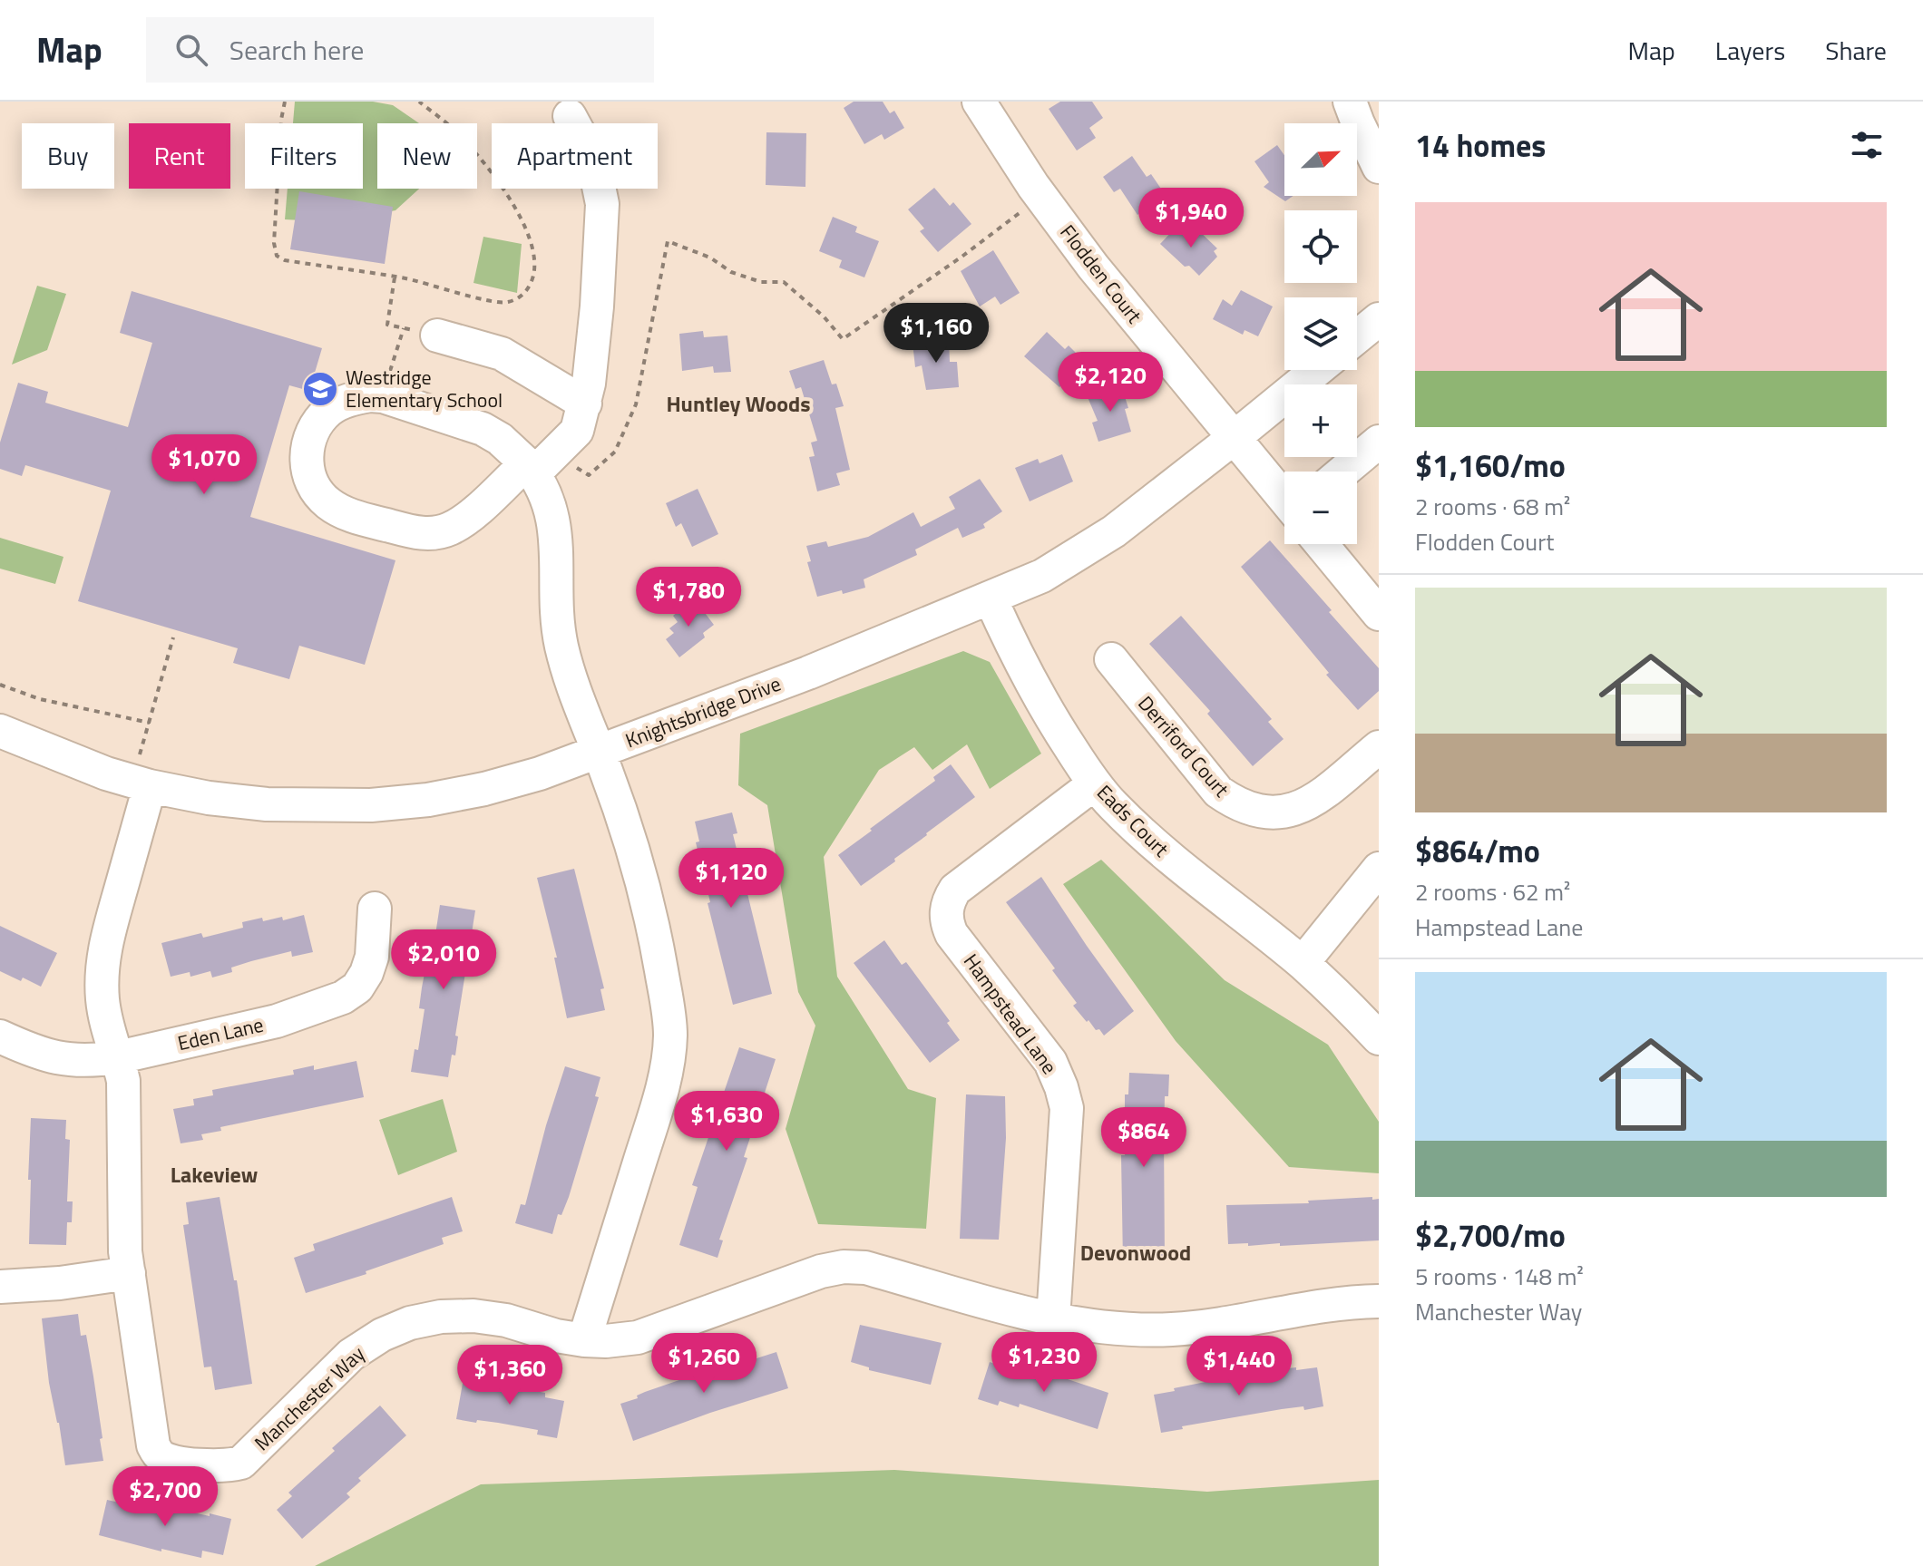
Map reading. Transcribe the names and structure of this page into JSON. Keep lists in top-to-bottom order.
{
  "streets": {
    "street": [
      "Flodden Court",
      "Knightsbridge Drive",
      "Derriford Court",
      "Eads Court",
      "Hampstead Lane",
      "Eden Lane",
      "Manchester Way"
    ]
  },
  "crossings": [
    ["Flodden Court", "Knightsbridge Drive"],
    ["Knightsbridge Drive", "Eads Court"],
    ["Knightsbridge Drive", "Manchester Way"],
    ["Eads Court", "Hampstead Lane"],
    ["Hampstead Lane", "Manchester Way"],
    ["Eden Lane", "Manchester Way"]
  ],
  "districts": ["Huntley Woods", "Lakeview", "Devonwood"],
  "places": {
    "school or university": ["Westridge Elementary School"]
  },
  "north": "top right",
  "page": {
    "header": "Map",
    "search": "Search here",
    "nav": ["Map", "Layers", "Share"],
    "heading": "14 homes",
    "map_buttons": ["+", "−"],
    "chip": [
      "Buy",
      "Rent",
      "Filters",
      "New",
      "Apartment"
    ],
    "price": [
      "$1,940",
      "$1,160",
      "$2,120",
      "$1,070",
      "$1,780",
      "$1,120",
      "$2,010",
      "$1,630",
      "$864",
      "$1,230",
      "$1,260",
      "$1,440",
      "$1,360",
      "$2,700"
    ],
    "list": [
      {
        "name": "$1,160/mo",
        "note": "2 rooms · 68 m² · Flodden Court"
      },
      {
        "name": "$864/mo",
        "note": "2 rooms · 62 m² · Hampstead Lane"
      },
      {
        "name": "$2,700/mo",
        "note": "5 rooms · 148 m² · Manchester Way"
      }
    ]
  }
}
